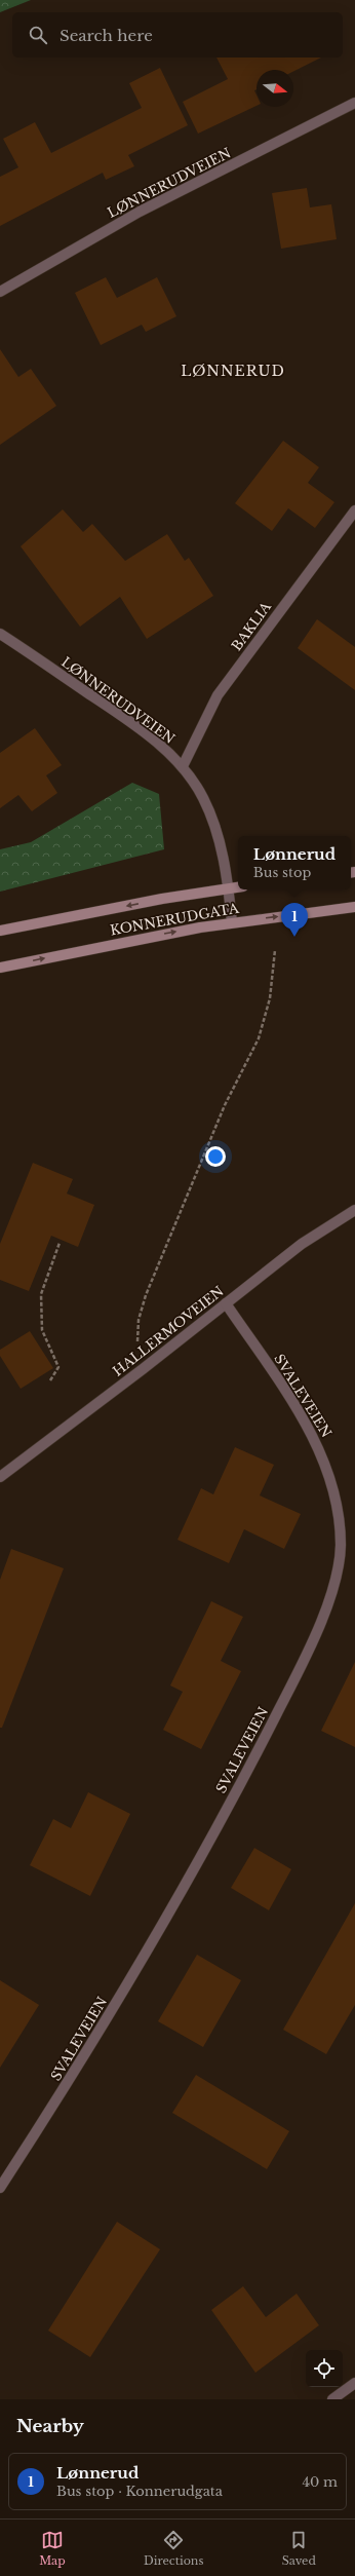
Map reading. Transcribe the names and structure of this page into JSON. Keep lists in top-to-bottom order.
{
  "streets": {
    "main road": ["KONNERUDGATA"],
    "street": [
      "LØNNERUDVEIEN",
      "BAKLIA",
      "HALLERMOVEIEN",
      "SVALEVEIEN"
    ]
  },
  "crossings": [
    ["LØNNERUDVEIEN", "BAKLIA"],
    ["LØNNERUDVEIEN", "KONNERUDGATA"],
    ["HALLERMOVEIEN", "SVALEVEIEN"]
  ],
  "districts": ["LØNNERUD"],
  "north": "right",
  "page": {
    "search": "Search here",
    "popup": ["Lønnerud", "Bus stop"],
    "pins": "1",
    "heading": "Nearby",
    "list": [
      {
        "mark": "1",
        "name": "Lønnerud",
        "note": "Bus stop · Konnerudgata",
        "value": "40 m"
      }
    ],
    "nav": ["Map", "Directions", "Saved"]
  }
}
